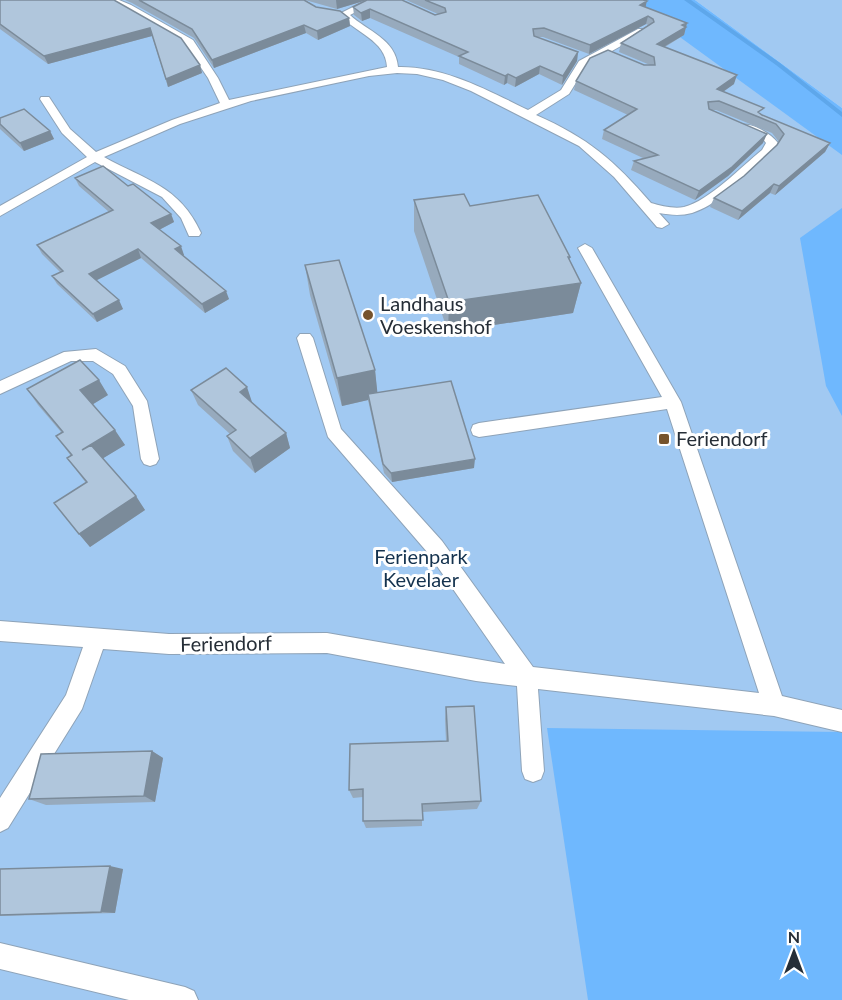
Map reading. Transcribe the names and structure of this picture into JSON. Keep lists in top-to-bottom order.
{
  "streets": {
    "lane": ["Feriendorf"]
  },
  "parks": ["Ferienpark Kevelaer"],
  "places": {
    "other": ["Landhaus Voeskenshof"],
    "transit": ["Feriendorf"]
  },
  "north": "top"
}
